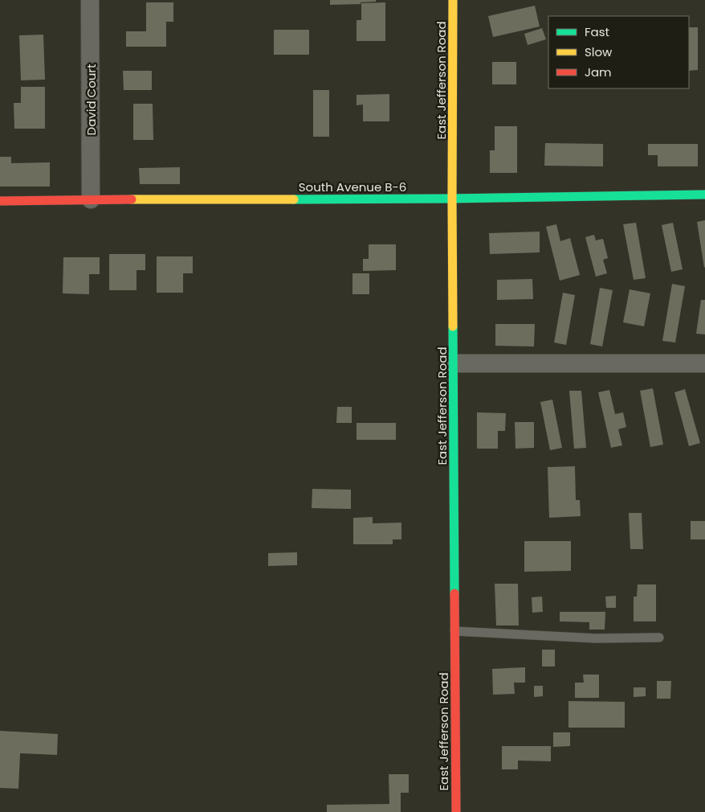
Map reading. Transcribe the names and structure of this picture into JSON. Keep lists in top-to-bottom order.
{
  "streets": {
    "street": ["East Jefferson Road", "David Court", "South Avenue B-6"]
  },
  "crossings": [
    ["East Jefferson Road", "South Avenue B-6"],
    ["David Court", "South Avenue B-6"]
  ],
  "legend": ["Fast", "Slow", "Jam"]
}
